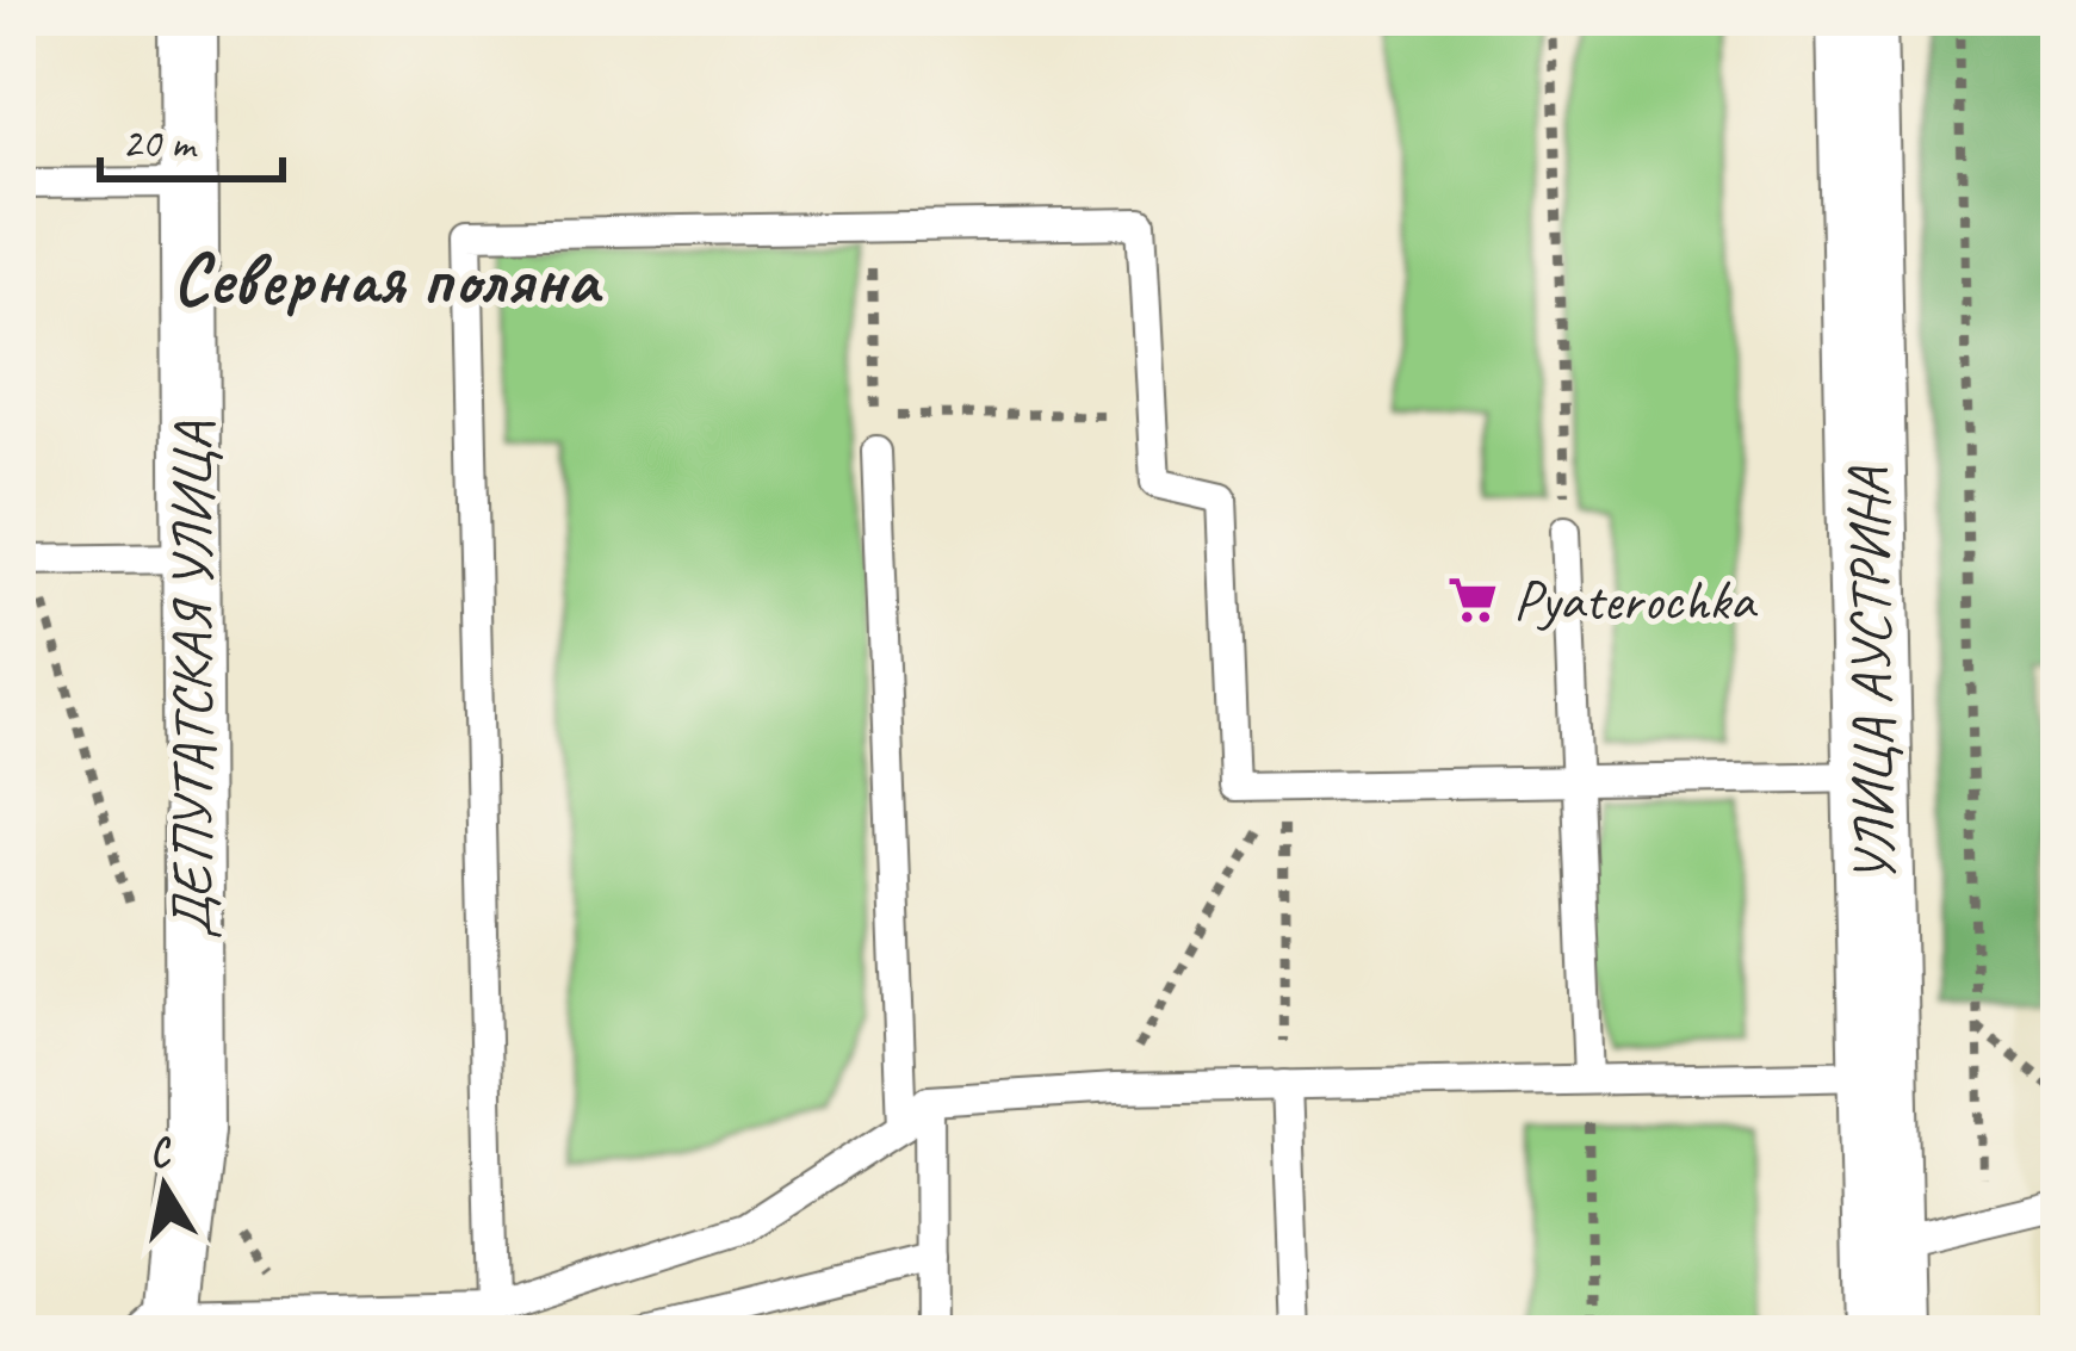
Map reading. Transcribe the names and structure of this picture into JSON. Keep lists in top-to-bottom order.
{
  "streets": {
    "main road": ["УЛИЦА АУСТРИНА"],
    "street": ["ДЕПУТАТСКАЯ УЛИЦА"]
  },
  "districts": ["Северная поляна"],
  "places": {
    "supermarket": ["Pyaterochka"]
  },
  "scale_bar": "20 m",
  "north": "top"
}
